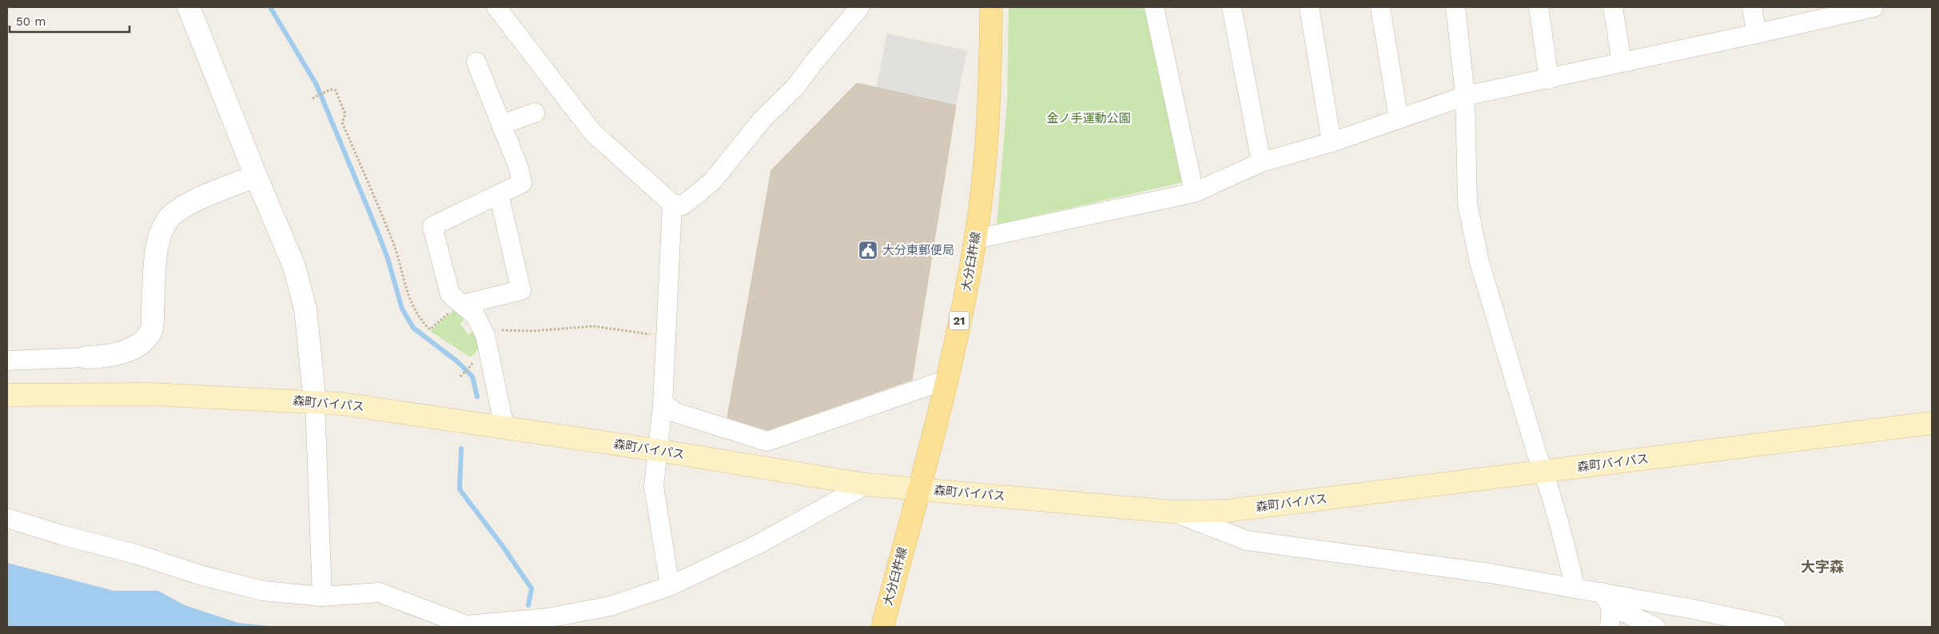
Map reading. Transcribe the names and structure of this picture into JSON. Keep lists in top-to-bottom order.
{
  "streets": {
    "main road": ["大分臼杵線", "21", "森町バイパス"]
  },
  "crossings": [
    ["大分臼杵線", "森町バイパス"]
  ],
  "districts": ["大字森"],
  "parks": ["金ノ手運動公園"],
  "places": {
    "public building": ["大分東郵便局"]
  },
  "scale_bar": "50 m"
}
